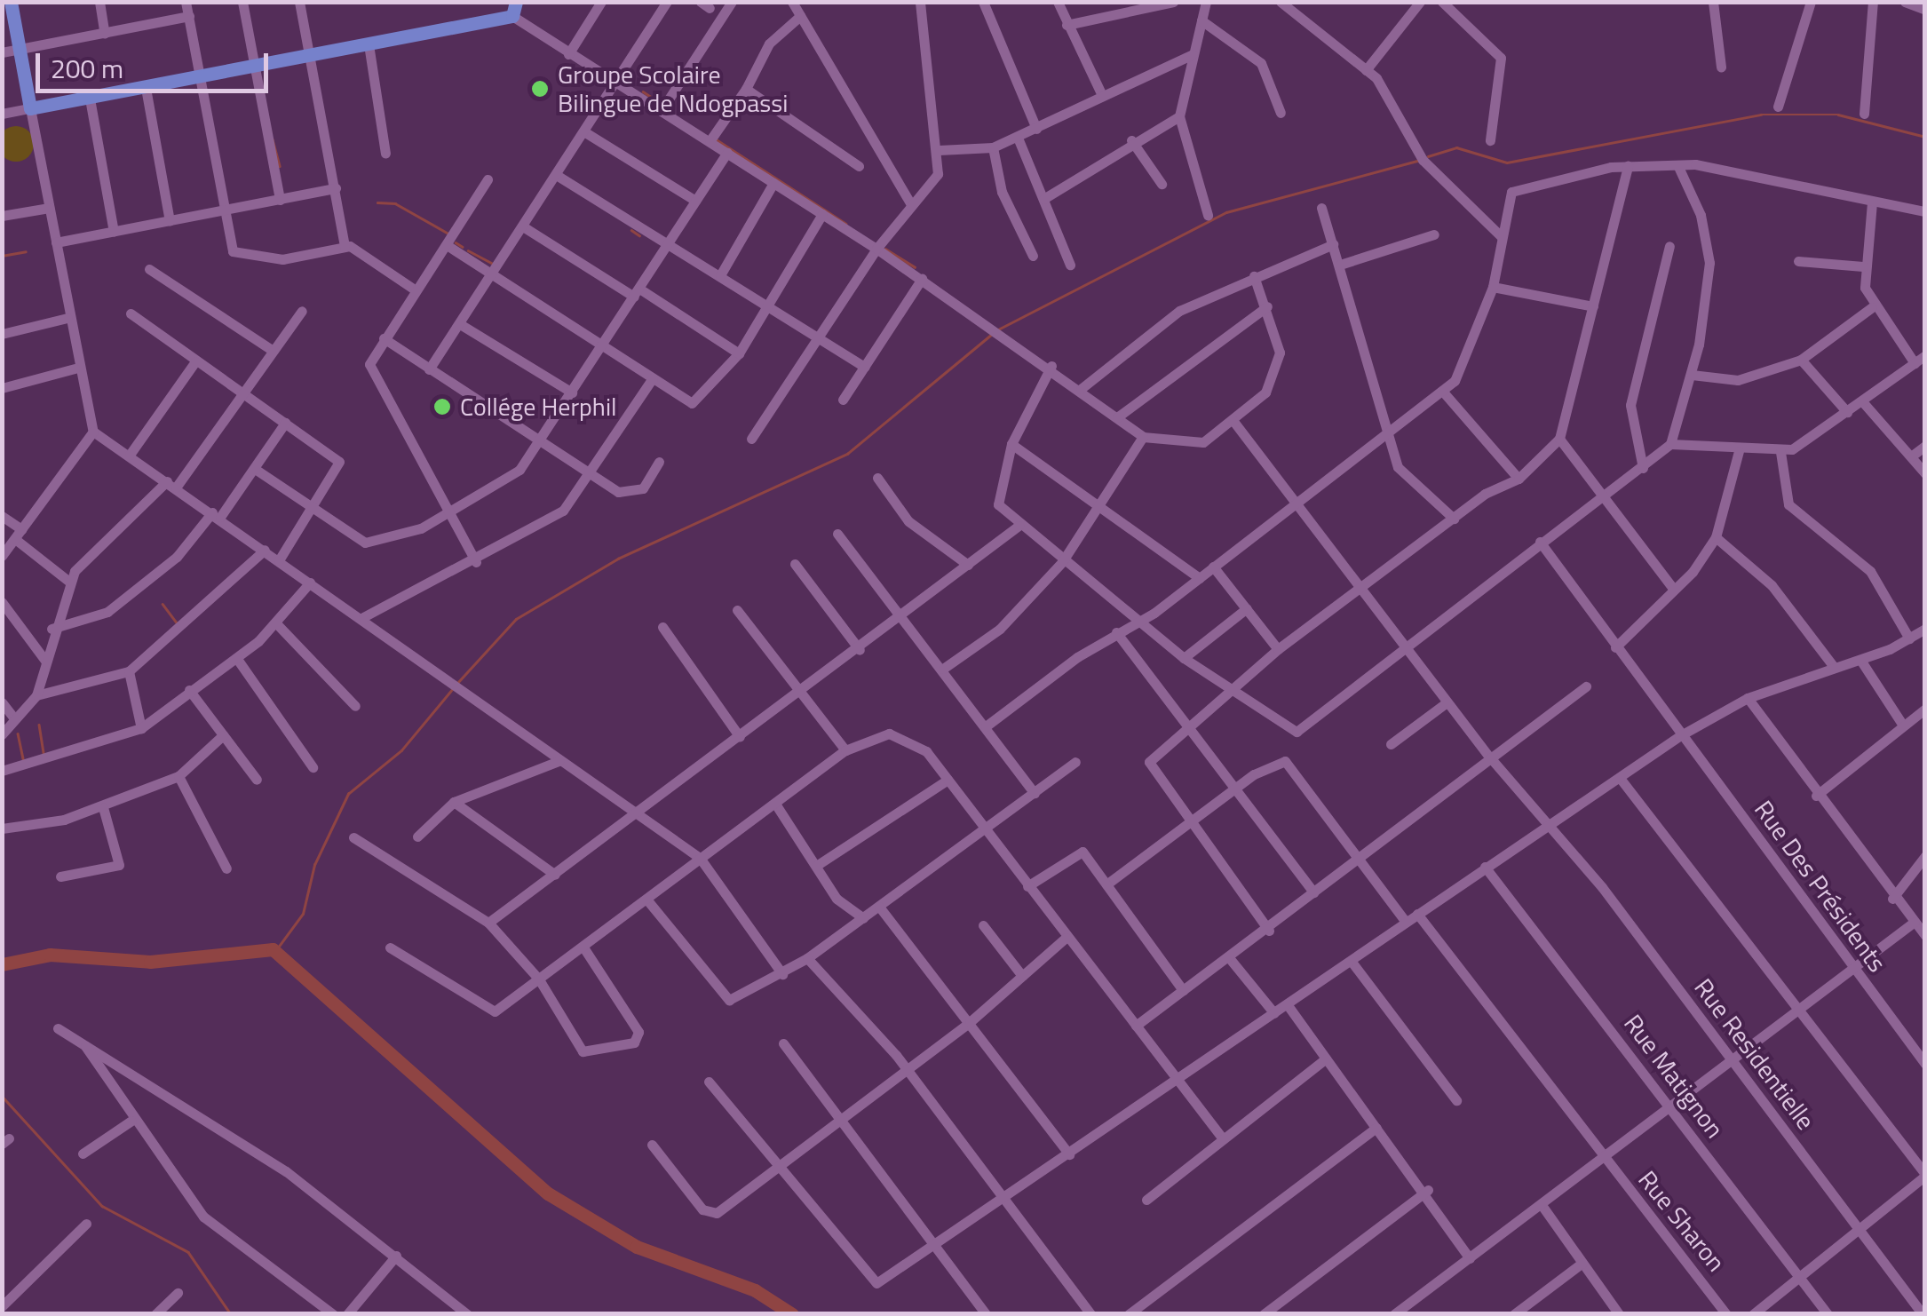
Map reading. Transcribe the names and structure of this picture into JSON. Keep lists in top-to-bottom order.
{
  "streets": {
    "street": [
      "Rue Des Présidents",
      "Rue Residentielle",
      "Rue Matignon",
      "Rue Sharon"
    ]
  },
  "places": ["Groupe Scolaire Bilingue de Ndogpassi", "Collége Herphil"],
  "scale_bar": "200 m"
}
